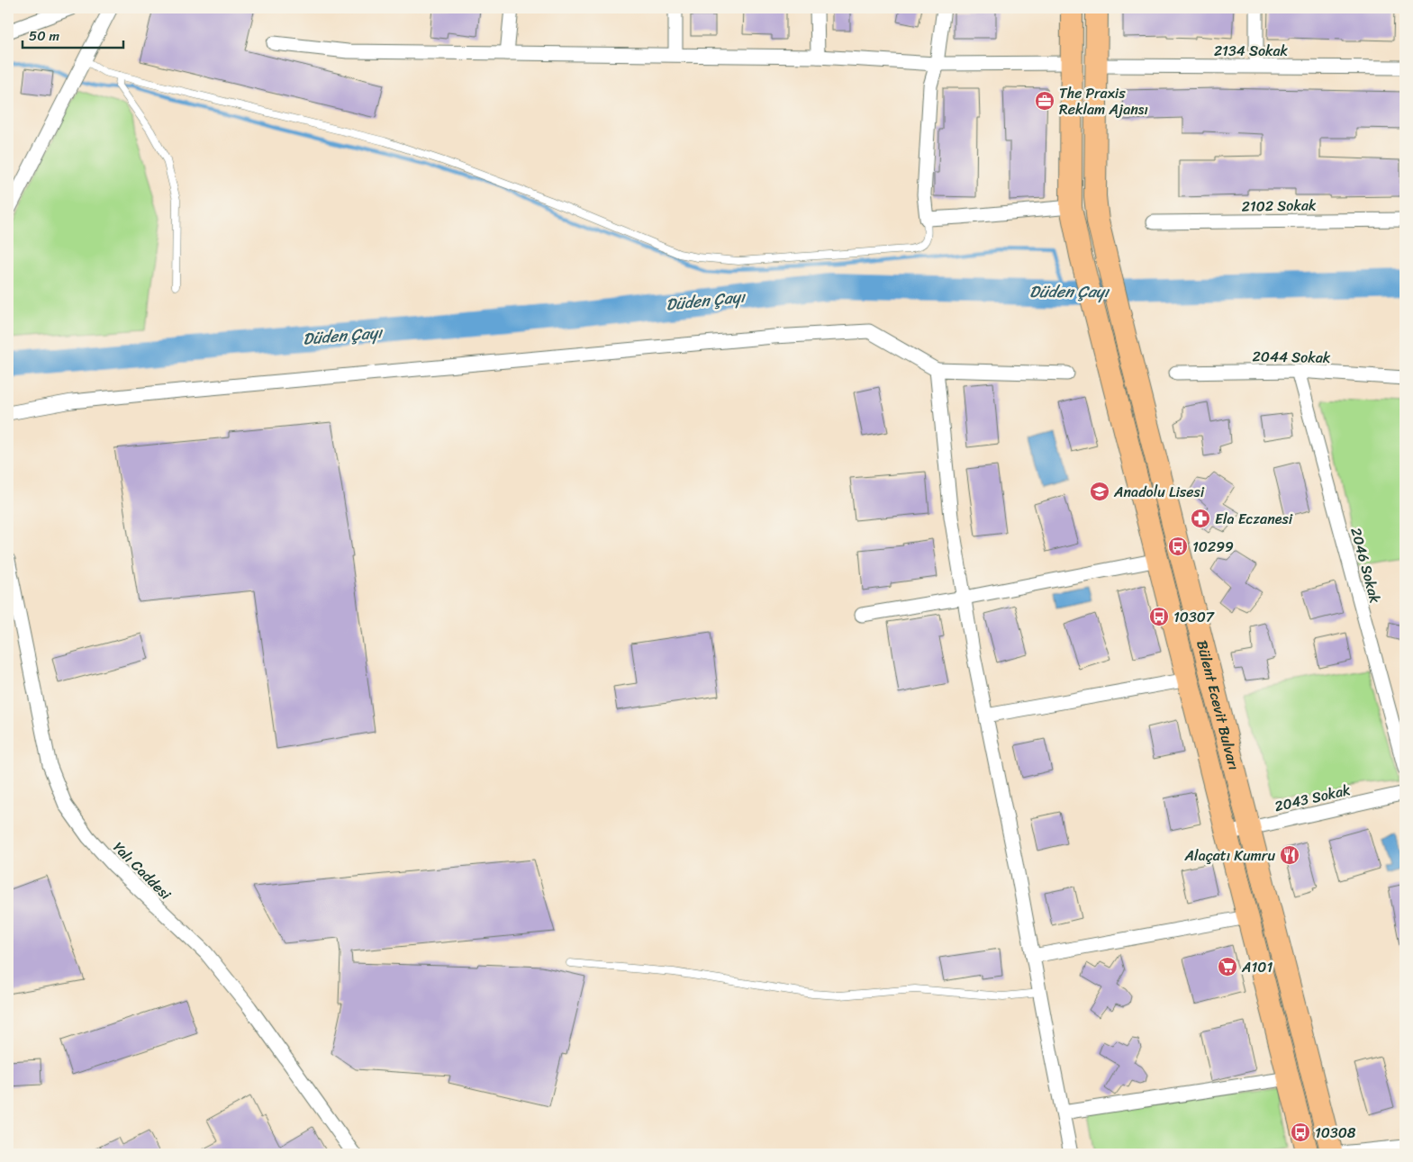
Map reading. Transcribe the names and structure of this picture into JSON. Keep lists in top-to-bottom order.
{
  "streets": {
    "main road": ["Bülent Ecevit Bulvarı"],
    "street": [
      "2134 Sokak",
      "2102 Sokak",
      "2044 Sokak",
      "2046 Sokak",
      "2043 Sokak",
      "Yalı Caddesi"
    ]
  },
  "crossings": [
    ["2134 Sokak", "Bülent Ecevit Bulvarı"],
    ["2044 Sokak", "2046 Sokak"],
    ["Bülent Ecevit Bulvarı", "2043 Sokak"]
  ],
  "water": ["Düden Çayı"],
  "places": {
    "office": ["The Praxis Reklam Ajansı"],
    "school or university": ["Anadolu Lisesi"],
    "pharmacy": ["Ela Eczanesi"],
    "bus stop": ["10299", "10307", "10308"],
    "restaurant": ["Alaçatı Kumru"],
    "supermarket": ["A101"]
  },
  "scale_bar": "50 m"
}
